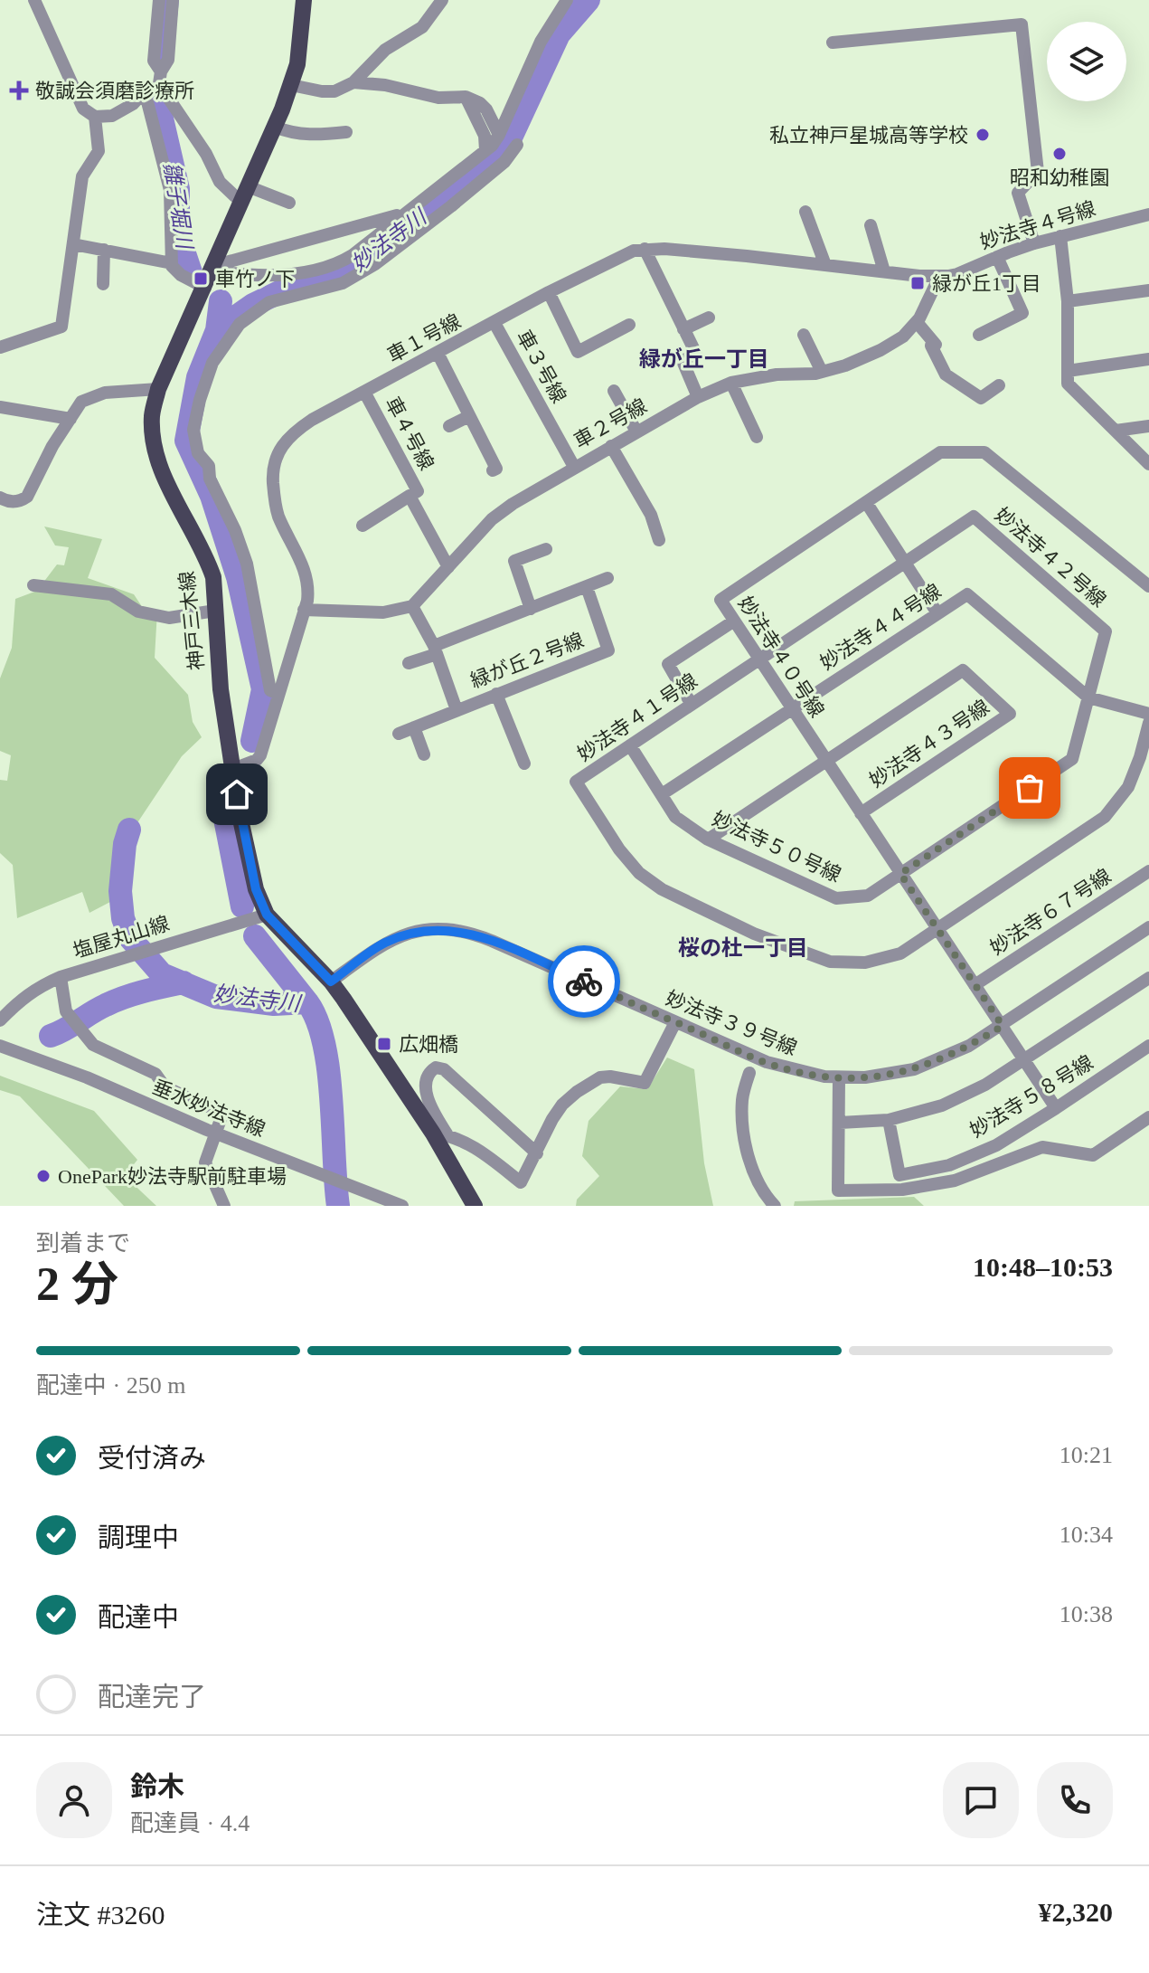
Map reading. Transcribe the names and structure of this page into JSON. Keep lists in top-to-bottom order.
{
  "streets": {
    "main road": ["神戸三木線"],
    "street": [
      "妙法寺４号線",
      "車１号線",
      "車３号線",
      "車２号線",
      "車４号線",
      "妙法寺４２号線",
      "妙法寺４４号線",
      "妙法寺４０号線",
      "緑が丘２号線",
      "妙法寺４１号線",
      "妙法寺４３号線",
      "妙法寺５０号線",
      "妙法寺６７号線",
      "塩屋丸山線",
      "妙法寺３９号線",
      "妙法寺５８号線",
      "垂水妙法寺線"
    ]
  },
  "crossings": [
    ["妙法寺４号線", "車１号線"],
    ["妙法寺４号線", "車２号線"],
    ["車１号線", "車３号線"],
    ["車１号線", "車２号線"],
    ["車１号線", "車４号線"],
    ["車１号線", "神戸三木線"],
    ["車３号線", "車２号線"],
    ["車２号線", "車４号線"],
    ["妙法寺４２号線", "妙法寺４４号線"],
    ["妙法寺４２号線", "妙法寺４０号線"],
    ["妙法寺４２号線", "妙法寺４１号線"],
    ["妙法寺４２号線", "妙法寺５０号線"],
    ["神戸三木線", "塩屋丸山線"],
    ["神戸三木線", "妙法寺３９号線"],
    ["妙法寺４４号線", "妙法寺４０号線"],
    ["妙法寺４４号線", "妙法寺５０号線"],
    ["妙法寺４０号線", "妙法寺４１号線"],
    ["妙法寺４０号線", "妙法寺４３号線"],
    ["妙法寺４０号線", "妙法寺５０号線"],
    ["妙法寺４０号線", "妙法寺６７号線"],
    ["妙法寺４０号線", "妙法寺３９号線"],
    ["妙法寺４０号線", "妙法寺５８号線"],
    ["妙法寺４１号線", "妙法寺５０号線"]
  ],
  "districts": ["緑が丘一丁目", "桜の杜一丁目"],
  "water": ["雛子堀川", "妙法寺川"],
  "places": {
    "health": ["敬誠会須磨診療所"],
    "other": ["私立神戸星城高等学校", "昭和幼稚園", "OnePark妙法寺駅前駐車場"],
    "transit": ["車竹ノ下", "緑が丘1丁目", "広畑橋"]
  },
  "page": {
    "heading": ["2 分", "到着まで", "10:48–10:53"],
    "panel": [
      "鈴木",
      "配達員 · 4.4",
      "注文 #3260",
      "¥2,320"
    ],
    "bar": "配達中 · 250 m",
    "list": [
      ["受付済み", "10:21"],
      ["調理中", "10:34"],
      ["配達中", "10:38"],
      "配達完了"
    ]
  }
}
